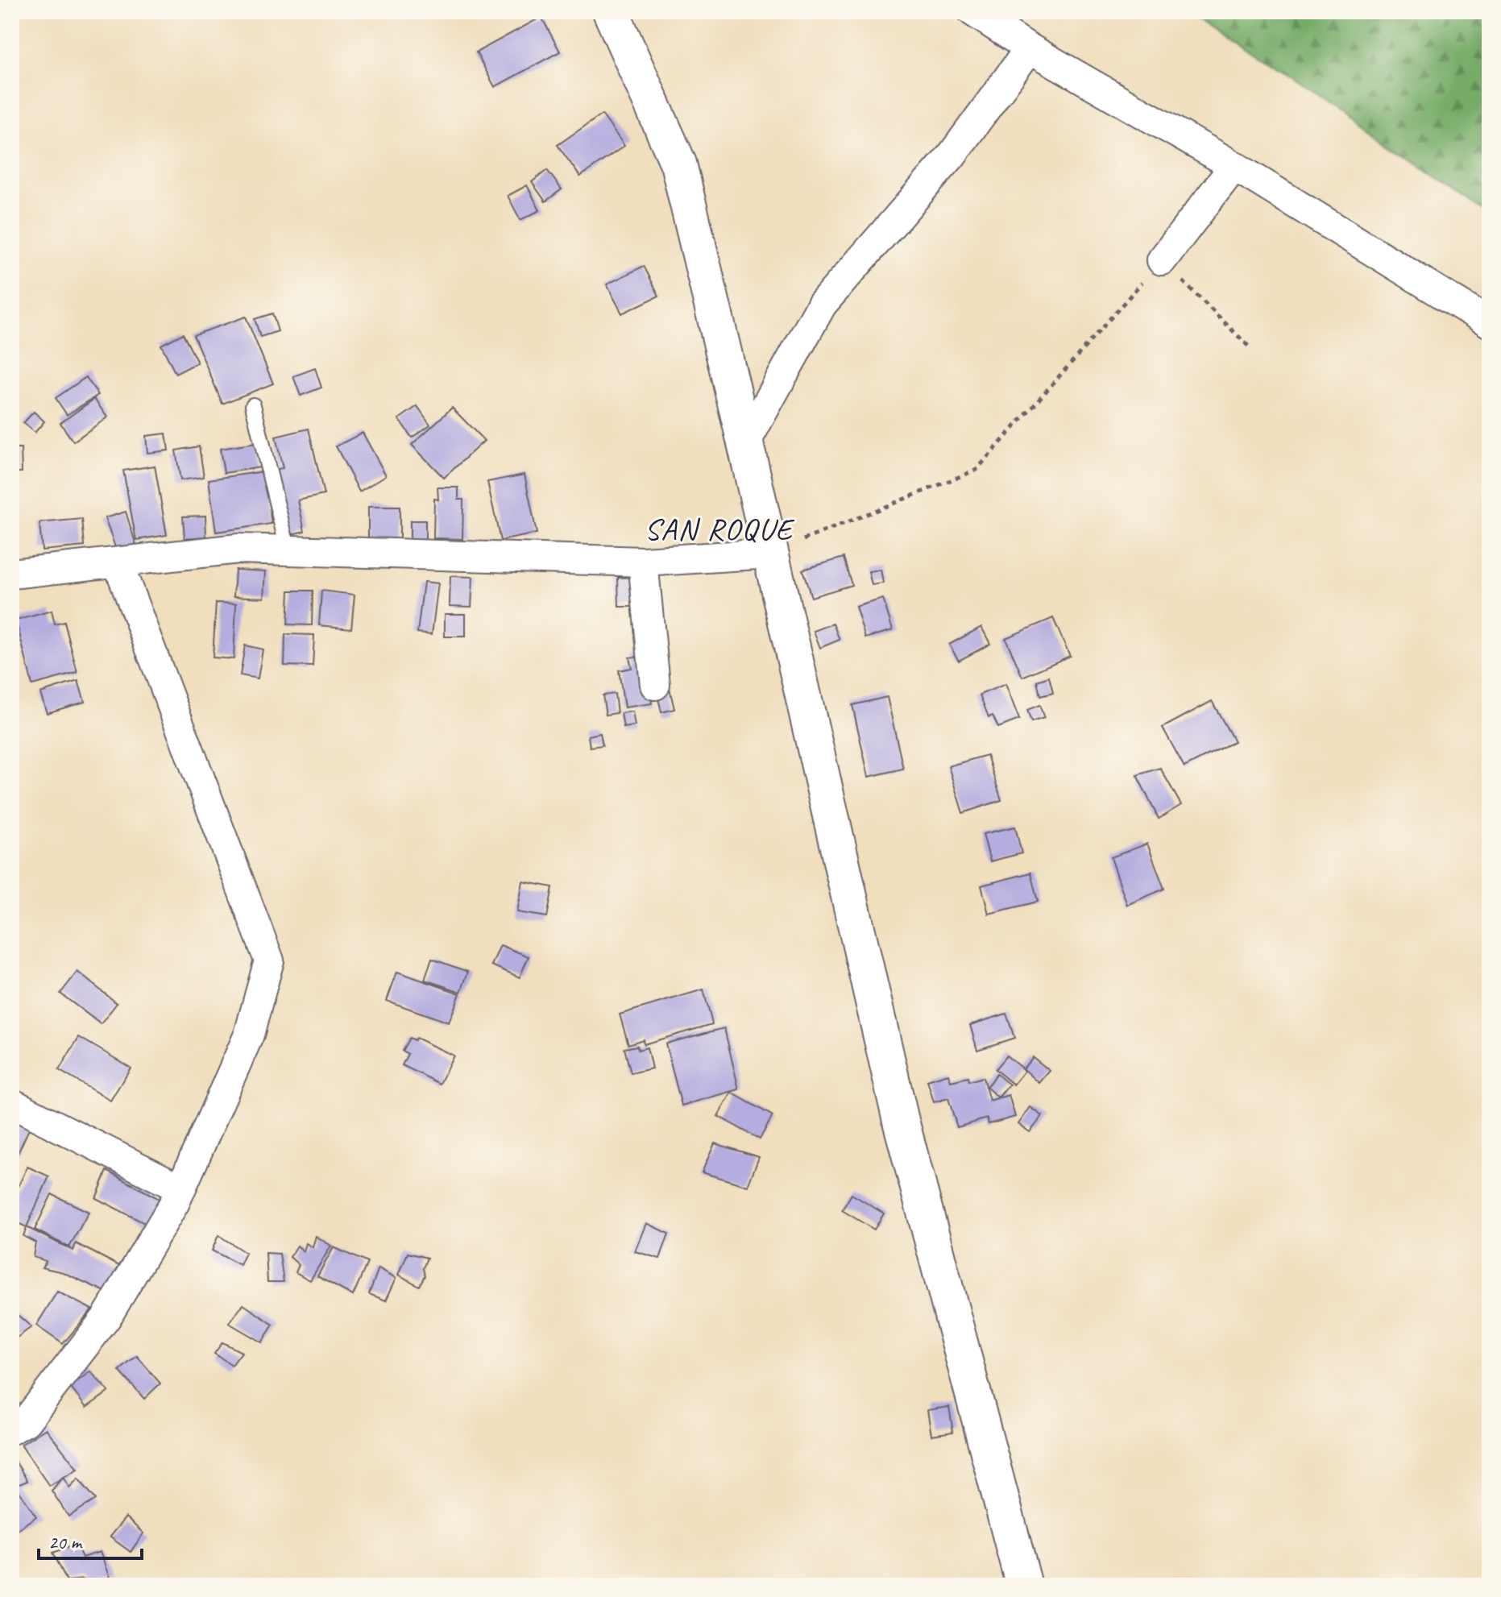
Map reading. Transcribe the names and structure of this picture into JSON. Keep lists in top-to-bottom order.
{
  "districts": ["SAN ROQUE"],
  "scale_bar": "20 m"
}
